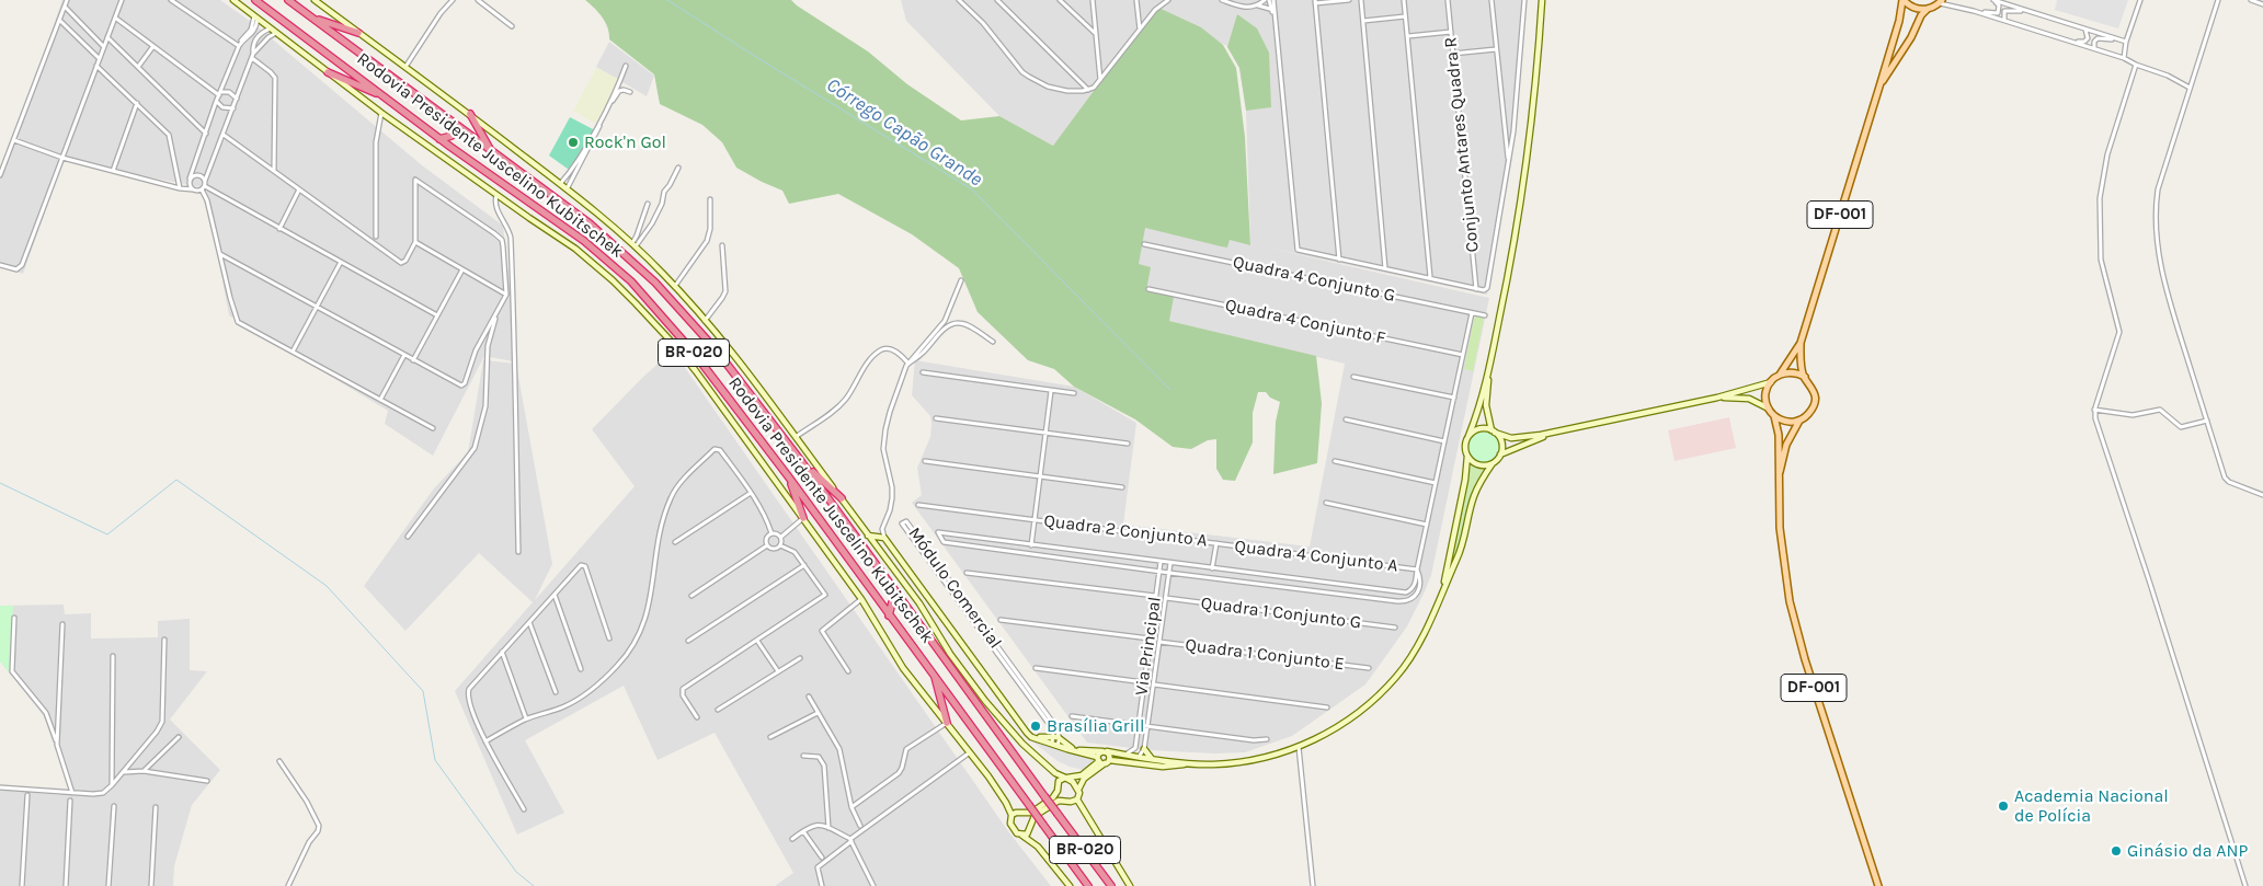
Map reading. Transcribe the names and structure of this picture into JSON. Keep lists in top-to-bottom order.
{
  "streets": {
    "highway": ["Rodovia Presidente Juscelino Kubitschek", "BR-020"],
    "main road": ["DF-001", "Módulo Comercial"],
    "street": [
      "Conjunto Antares Quadra R",
      "Quadra 4 Conjunto G",
      "Quadra 4 Conjunto F",
      "Quadra 2 Conjunto A",
      "Quadra 4 Conjunto A",
      "Quadra 1 Conjunto G",
      "Via Principal",
      "Quadra 1 Conjunto E"
    ]
  },
  "crossings": [
    ["Quadra 2 Conjunto A", "Quadra 4 Conjunto A"],
    ["Quadra 1 Conjunto G", "Via Principal"],
    ["Via Principal", "Quadra 1 Conjunto E"]
  ],
  "water": ["Córrego Capão Grande"],
  "places": [
    "Rock'n Gol",
    "Brasília Grill",
    "Academia Nacional de Polícia",
    "Ginásio da ANP"
  ]
}
